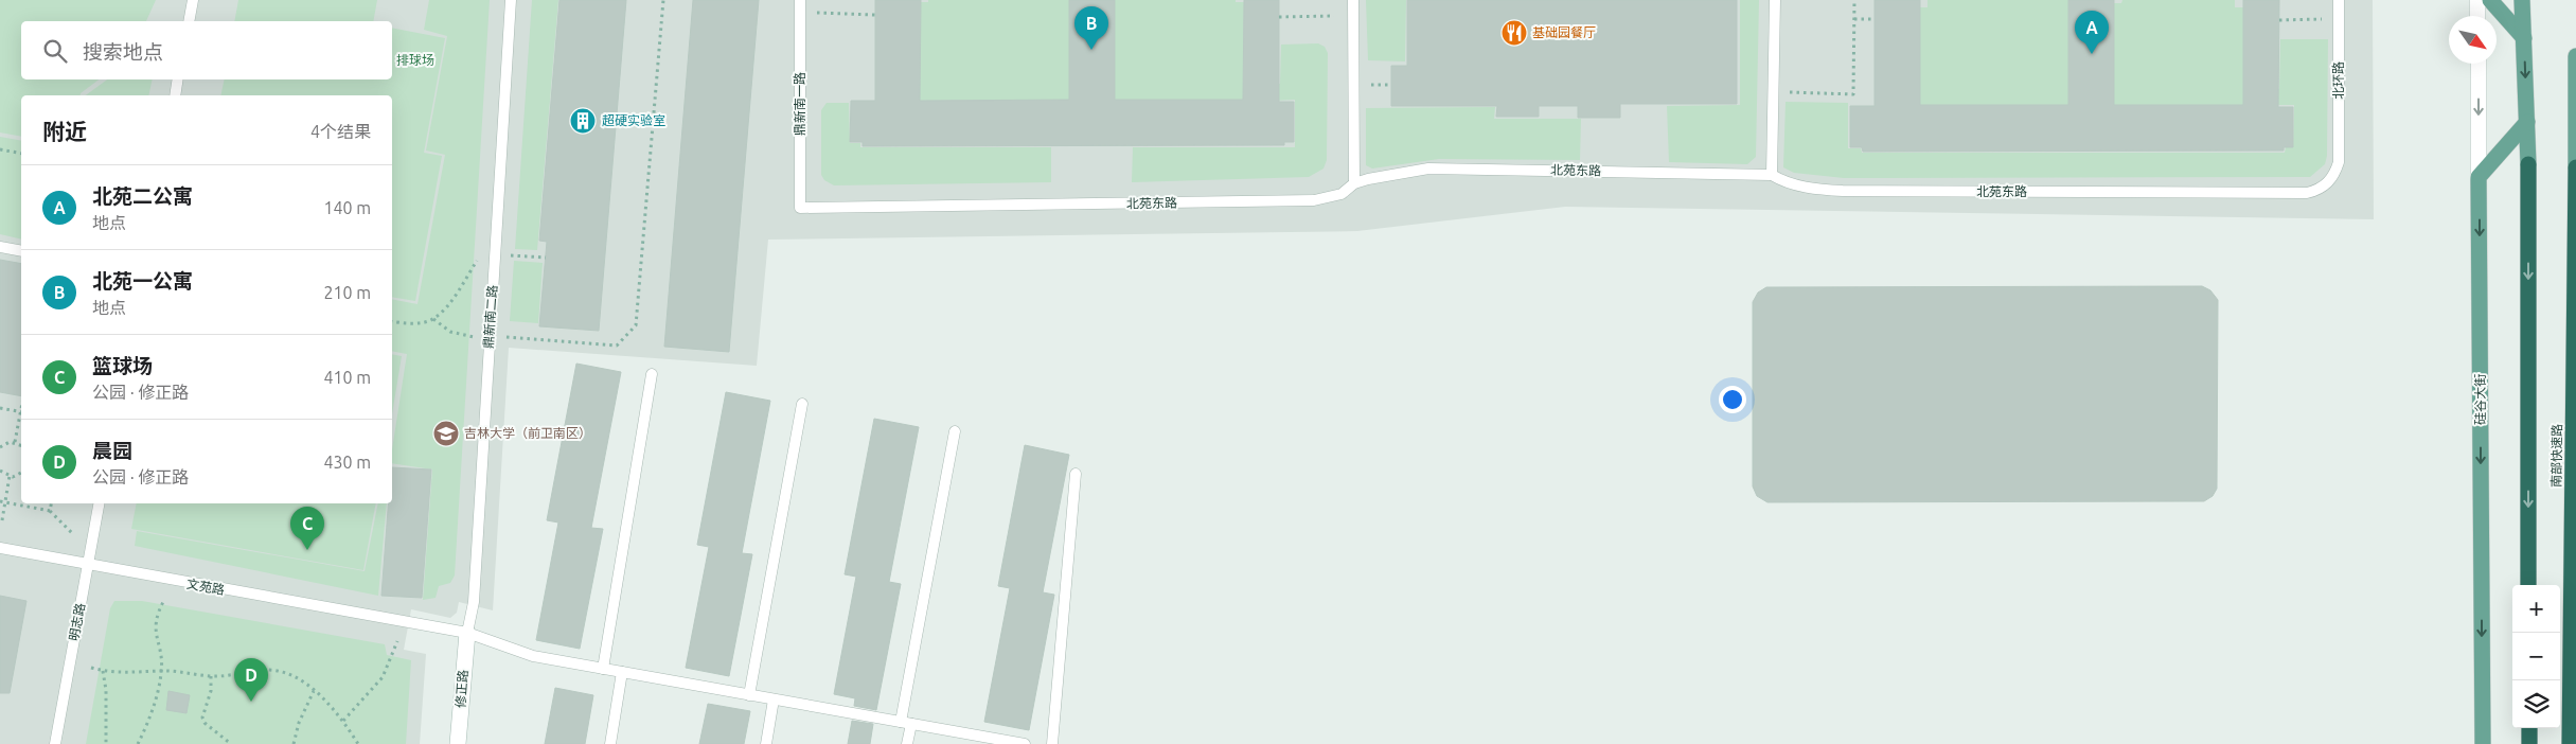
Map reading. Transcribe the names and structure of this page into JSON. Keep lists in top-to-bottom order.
{
  "streets": {
    "highway": ["南部快速路"],
    "main road": ["硅谷大街", "修正路"],
    "lane": [
      "北环路",
      "鼎新南一路",
      "北苑东路",
      "鼎新南二路",
      "文苑路",
      "明志路"
    ]
  },
  "crossings": [
    ["北环路", "北苑东路"],
    ["鼎新南一路", "北苑东路"],
    ["鼎新南二路", "文苑路"],
    ["鼎新南二路", "修正路"],
    ["文苑路", "明志路"],
    ["文苑路", "修正路"]
  ],
  "parks": ["排球场"],
  "places": {
    "restaurant": ["基础园餐厅"],
    "building": ["超硬实验室"],
    "school or university": ["吉林大学（前卫南区）"]
  },
  "north": "bottom right",
  "page": {
    "pins": [
      "B",
      "A",
      "C",
      "D"
    ],
    "search": "搜索地点",
    "heading": ["附近", "4个结果"],
    "list": [
      {
        "mark": "A",
        "name": "北苑二公寓",
        "note": "地点",
        "value": "140 m"
      },
      {
        "mark": "B",
        "name": "北苑一公寓",
        "note": "地点",
        "value": "210 m"
      },
      {
        "mark": "C",
        "name": "篮球场",
        "note": "公园 · 修正路",
        "value": "410 m"
      },
      {
        "mark": "D",
        "name": "晨园",
        "note": "公园 · 修正路",
        "value": "430 m"
      }
    ],
    "map_buttons": ["+", "−"]
  }
}
